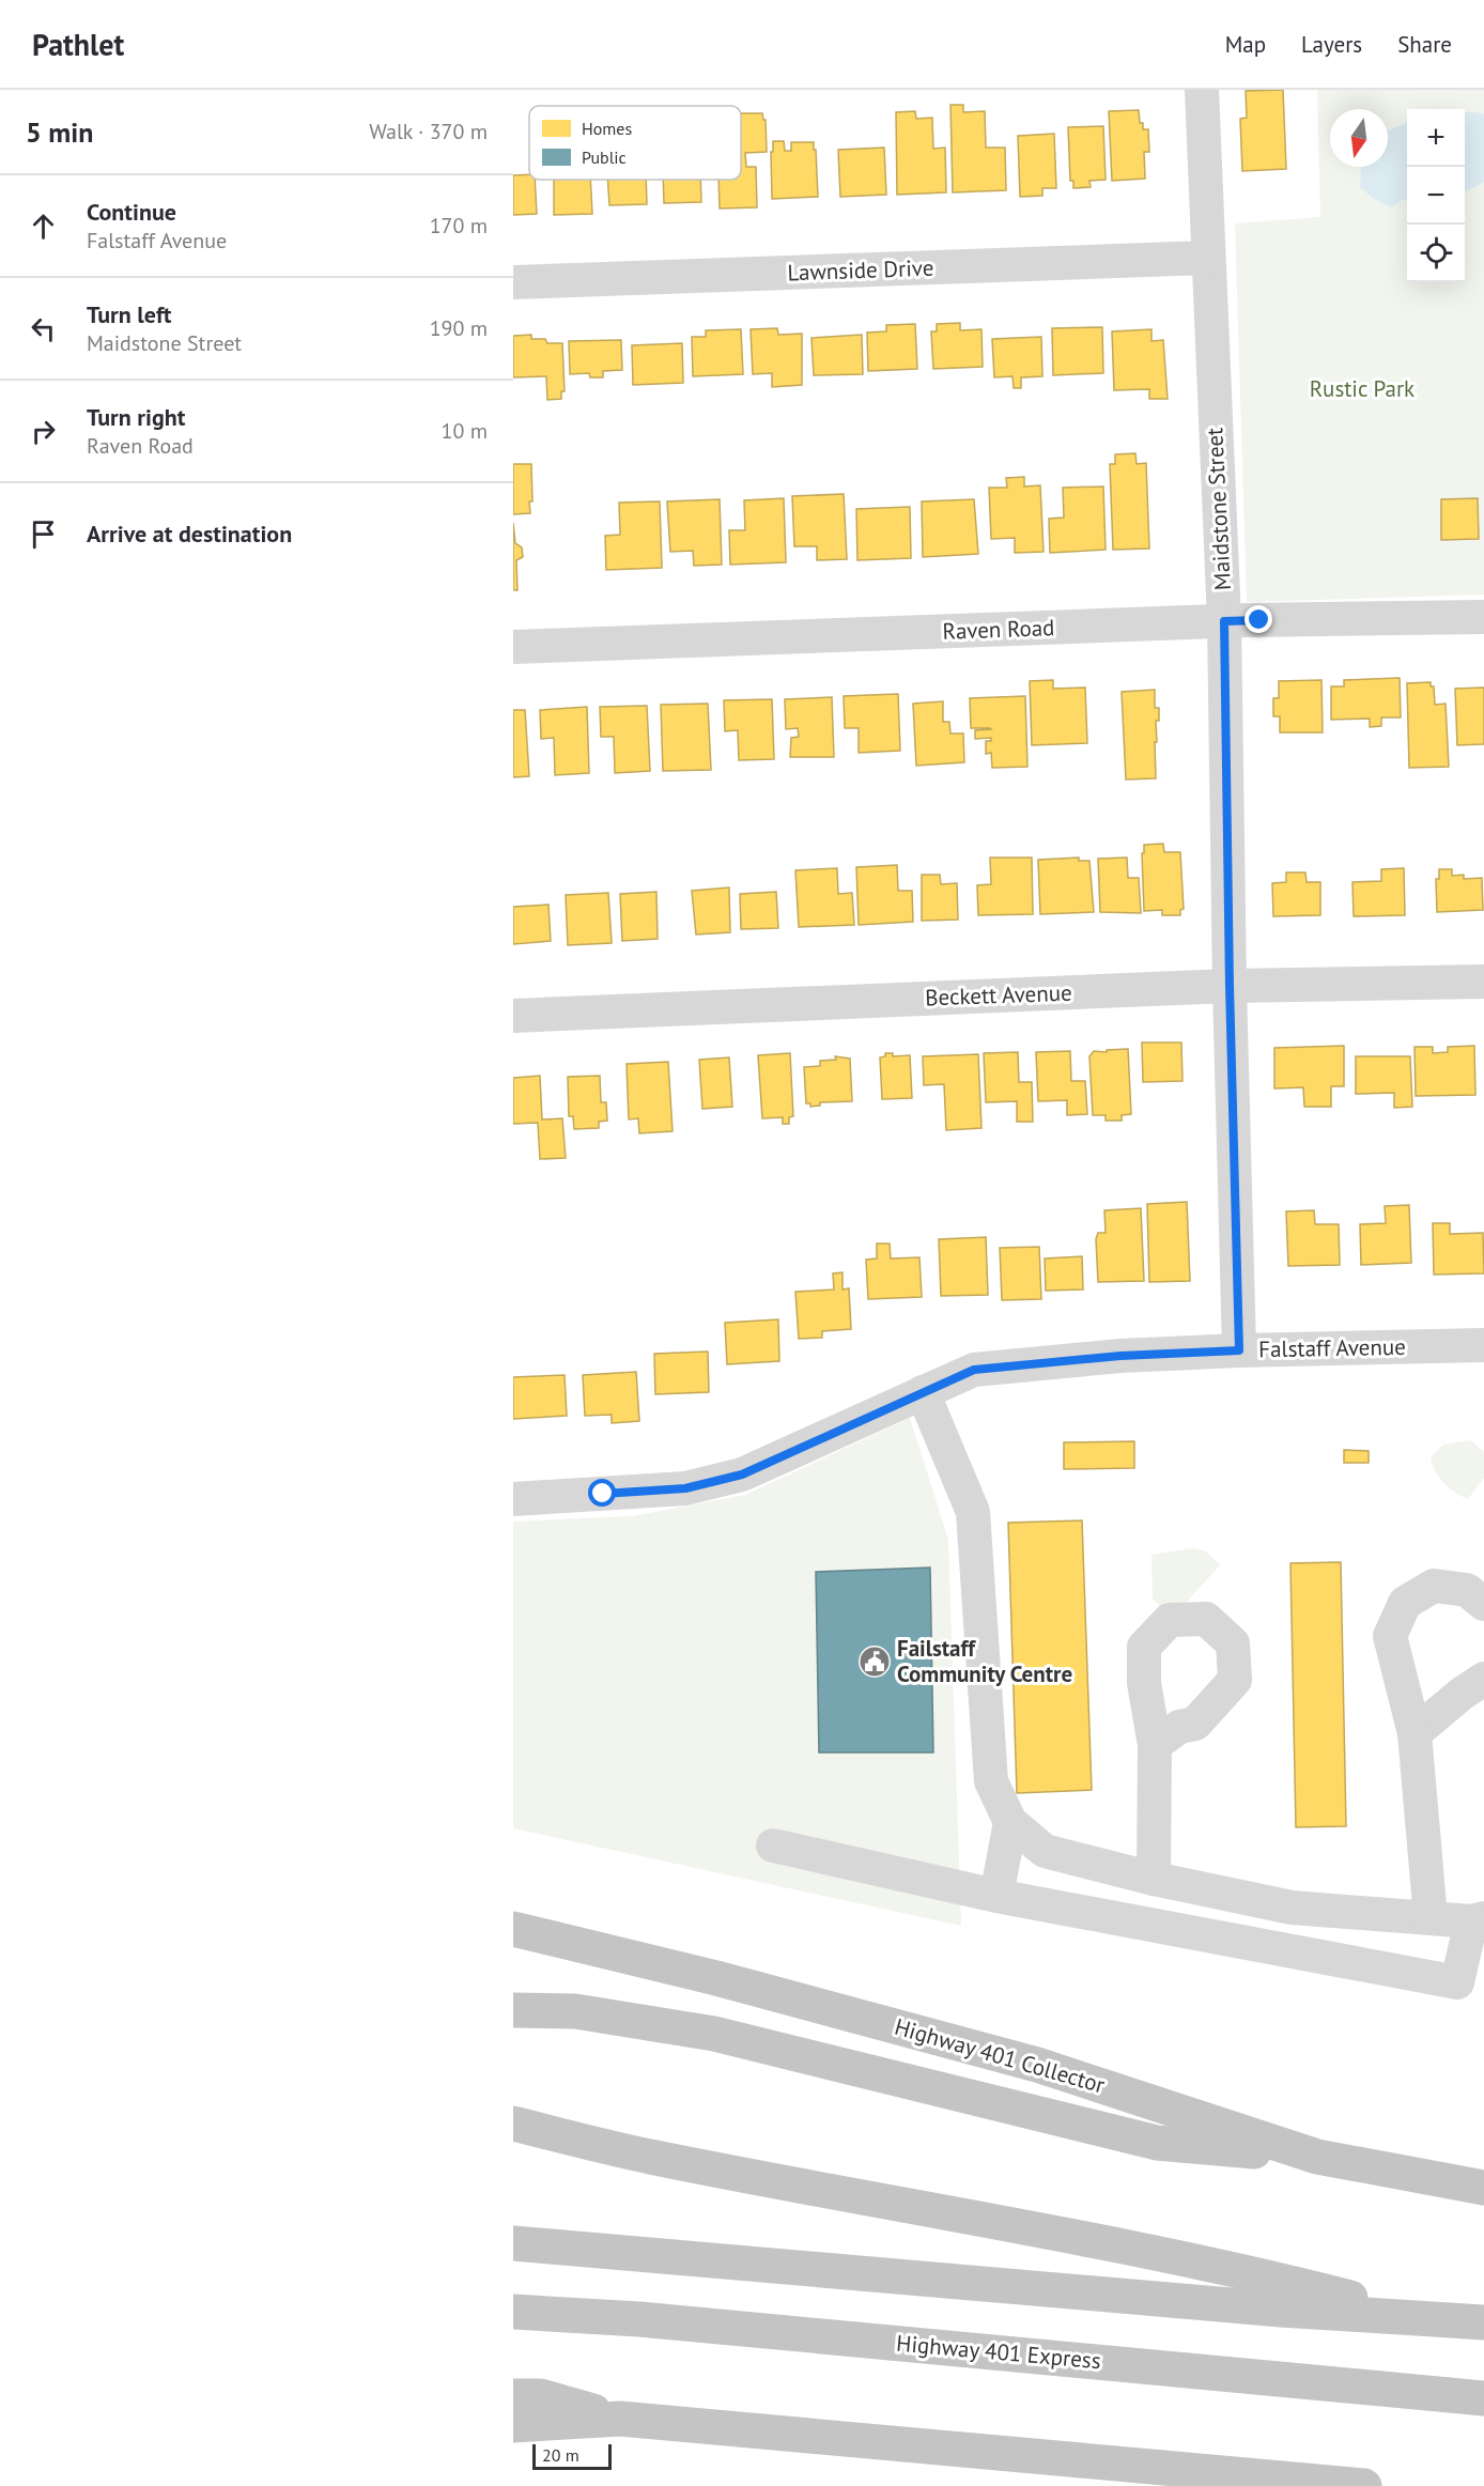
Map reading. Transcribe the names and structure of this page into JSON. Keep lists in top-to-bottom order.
{
  "streets": {
    "highway": ["Highway 401 Collector", "Highway 401 Express"],
    "street": [
      "Lawnside Drive",
      "Maidstone Street",
      "Raven Road",
      "Beckett Avenue",
      "Falstaff Avenue"
    ]
  },
  "crossings": [
    ["Lawnside Drive", "Maidstone Street"],
    ["Maidstone Street", "Raven Road"],
    ["Maidstone Street", "Beckett Avenue"],
    ["Maidstone Street", "Falstaff Avenue"]
  ],
  "parks": ["Rustic Park"],
  "places": {
    "public building": ["Failstaff Community Centre"]
  },
  "legend": ["Homes", "Public"],
  "scale_bar": "20 m",
  "north": "bottom",
  "page": {
    "header": "Pathlet",
    "nav": ["Map", "Layers", "Share"],
    "heading": ["5 min", "Walk · 370 m"],
    "map_buttons": ["+", "−"],
    "list": [
      ["Continue", "Falstaff Avenue", "170 m"],
      ["Turn left", "Maidstone Street", "190 m"],
      ["Turn right", "Raven Road", "10 m"],
      "Arrive at destination"
    ],
    "scale": "20 m"
  }
}
